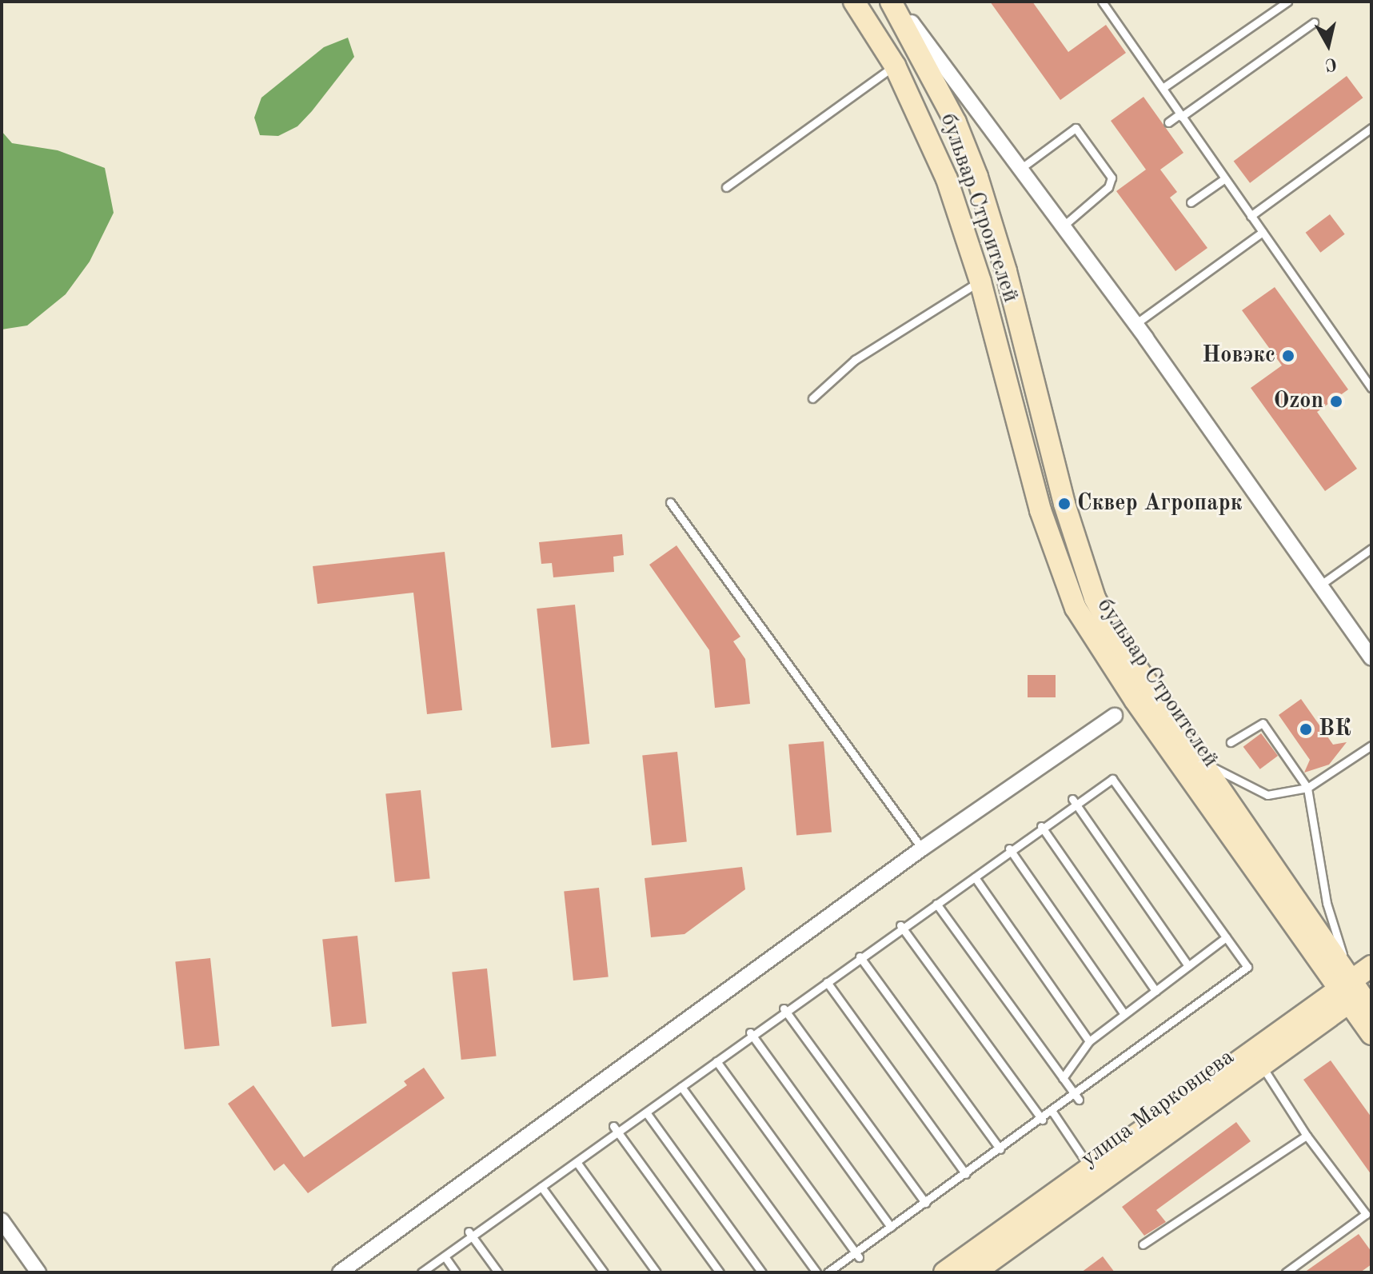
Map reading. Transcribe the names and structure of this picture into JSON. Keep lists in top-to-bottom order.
{
  "streets": {
    "main road": ["бульвар Строителей", "улица Марковцева"]
  },
  "crossings": [
    ["бульвар Строителей", "улица Марковцева"]
  ],
  "places": [
    "Новэкс",
    "Ozon",
    "Сквер Агропарк",
    "ВК"
  ],
  "north": "bottom"
}
